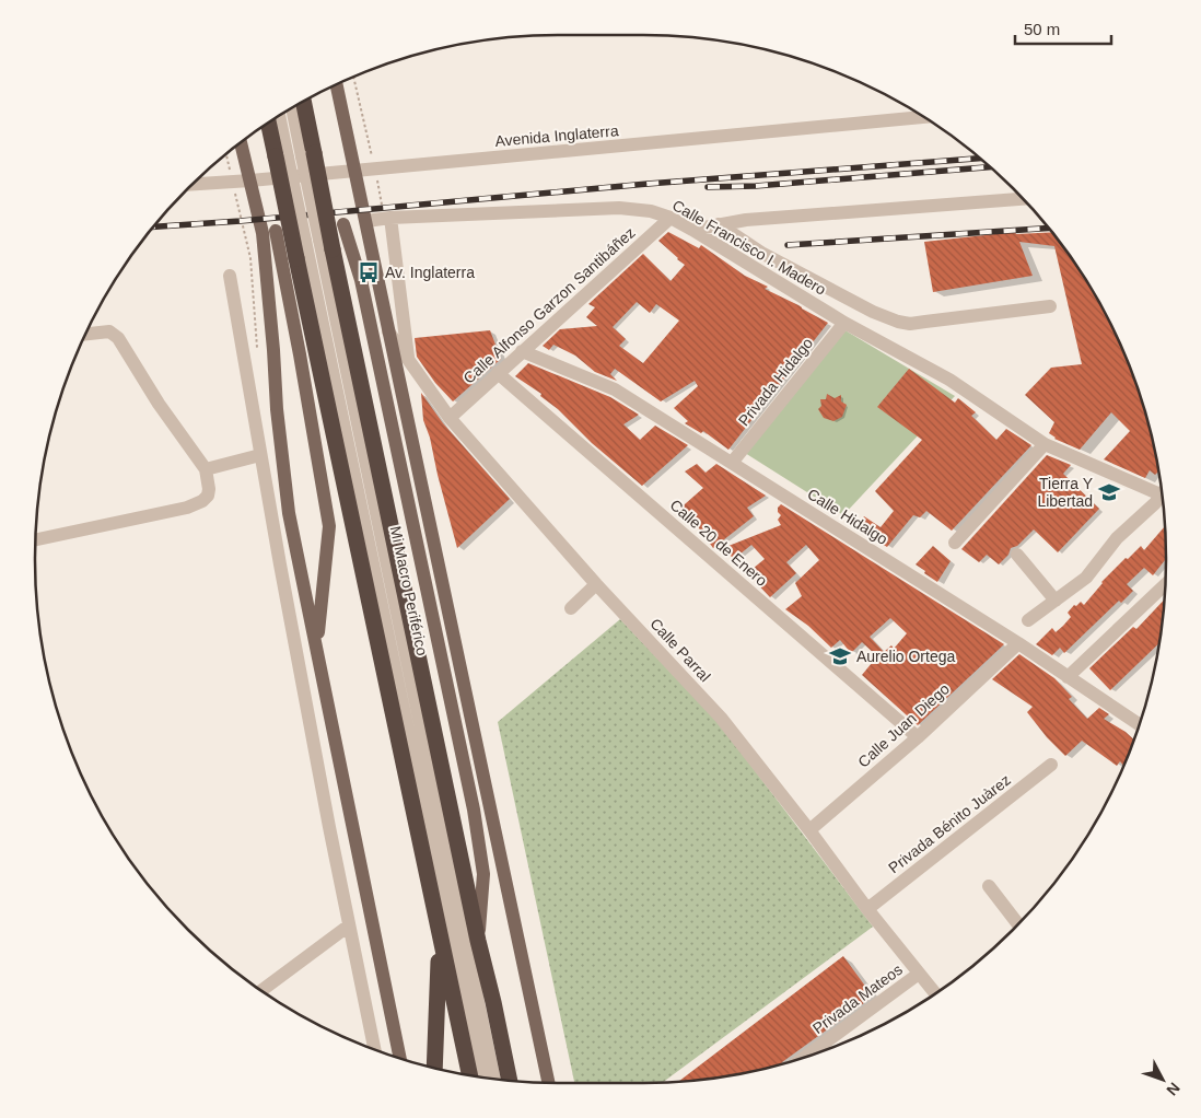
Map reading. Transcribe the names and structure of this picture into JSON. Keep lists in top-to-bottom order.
{
  "streets": {
    "main road": ["Calle Francisco I. Madero"],
    "street": [
      "Avenida Inglaterra",
      "Calle Alfonso Garzon Santibáñez",
      "Privada Hidalgo",
      "Calle Hidalgo",
      "Calle 20 de Enero",
      "Mi Macro Periférico",
      "Calle Parral",
      "Calle Juan Diego",
      "Privada Bénito Juàrez",
      "Privada Mateos"
    ]
  },
  "crossings": [
    ["Calle Francisco I. Madero", "Calle Alfonso Garzon Santibáñez"],
    ["Calle Francisco I. Madero", "Privada Hidalgo"],
    ["Calle Alfonso Garzon Santibáñez", "Calle Hidalgo"],
    ["Calle Alfonso Garzon Santibáñez", "Calle 20 de Enero"],
    ["Calle Alfonso Garzon Santibáñez", "Calle Parral"],
    ["Privada Hidalgo", "Calle Hidalgo"],
    ["Calle Hidalgo", "Calle Juan Diego"],
    ["Calle 20 de Enero", "Calle Juan Diego"],
    ["Calle Parral", "Calle Juan Diego"],
    ["Calle Parral", "Privada Bénito Juàrez"],
    ["Calle Parral", "Privada Mateos"]
  ],
  "places": {
    "bus stop": ["Av. Inglaterra"],
    "school or university": ["Tierra Y Libertad", "Aurelio Ortega"]
  },
  "scale_bar": "50 m",
  "north": "bottom right"
}
